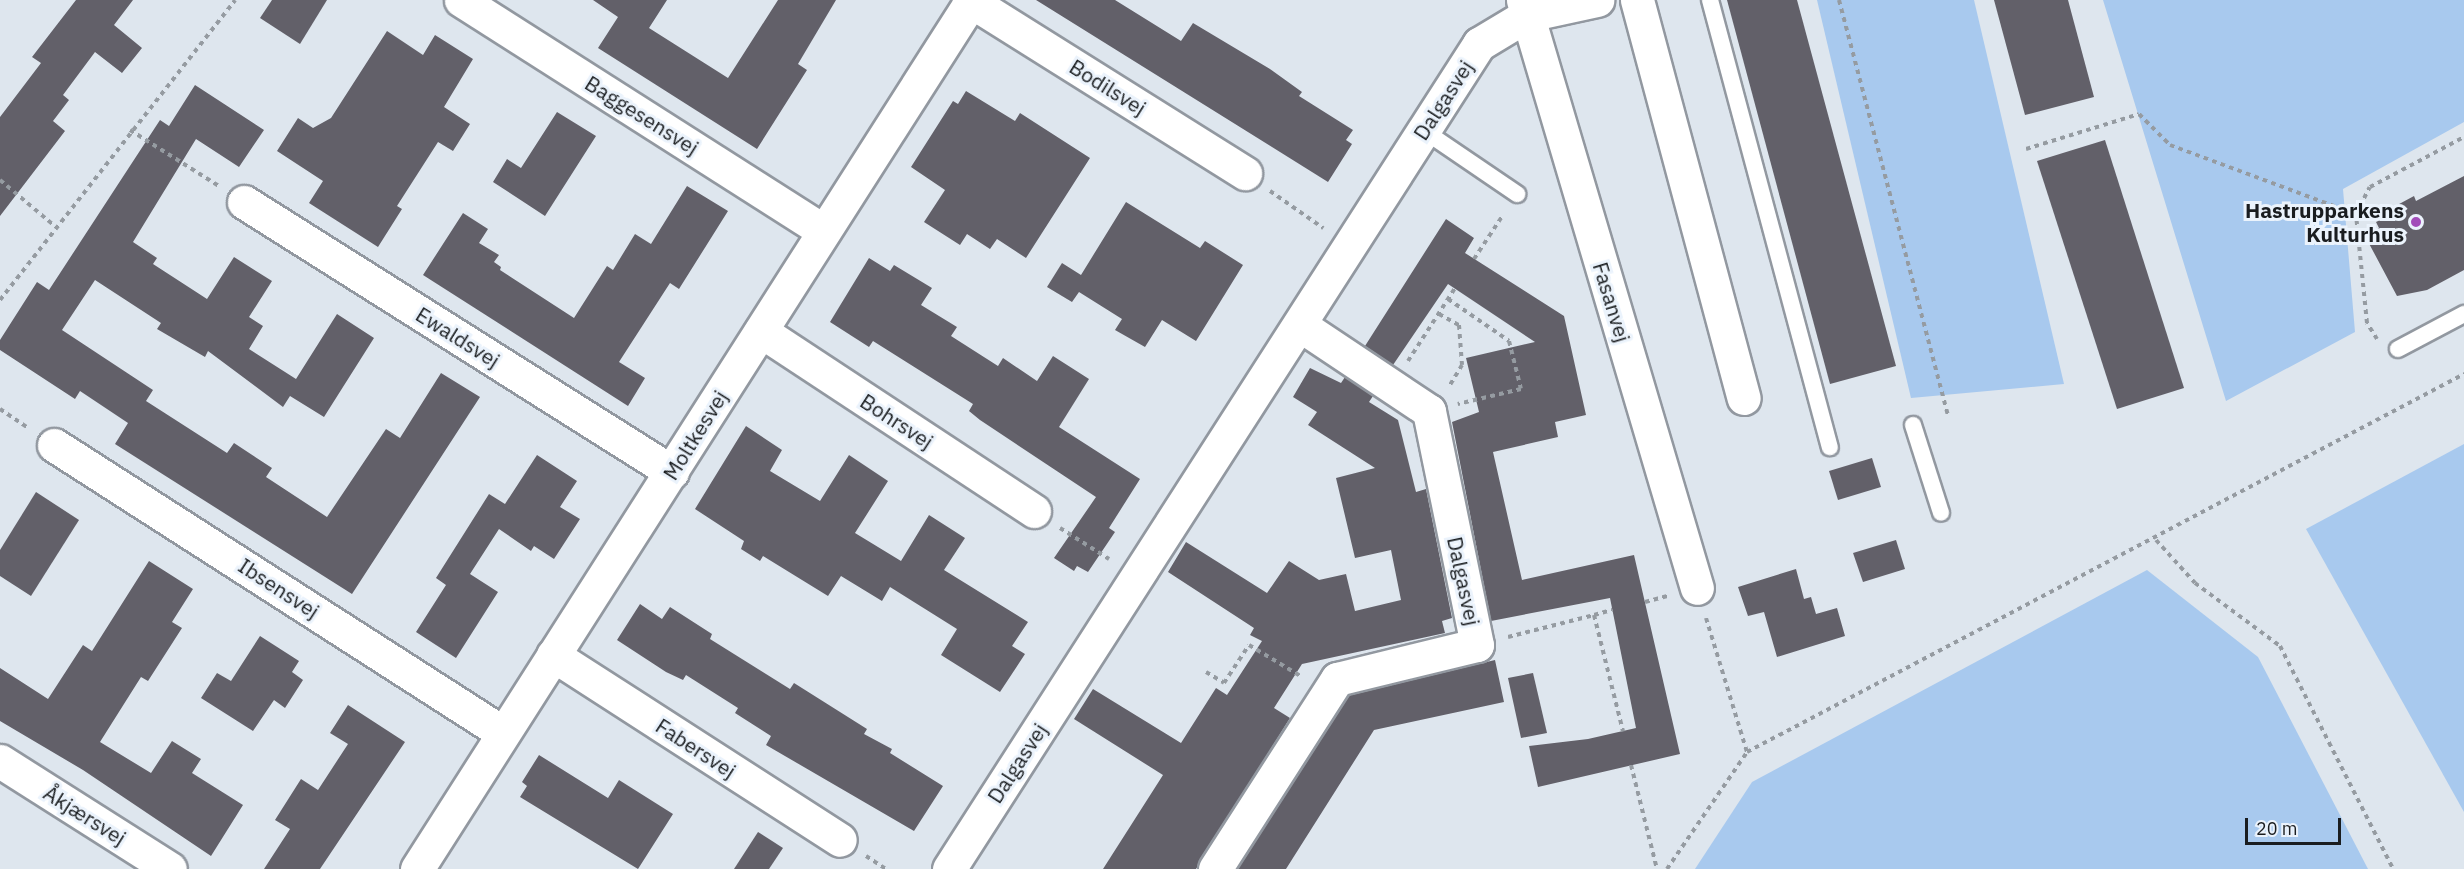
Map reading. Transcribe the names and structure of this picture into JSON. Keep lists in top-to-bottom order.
{
  "streets": {
    "street": [
      "Bodilsvej",
      "Dalgasvej",
      "Baggesensvej",
      "Fasanvej",
      "Ewaldsvej",
      "Bohrsvej",
      "Moltkesvej",
      "Ibsensvej",
      "Fabersvej",
      "Åkjærsvej"
    ]
  },
  "crossings": [
    ["Bodilsvej", "Moltkesvej"],
    ["Dalgasvej", "Fasanvej"],
    ["Baggesensvej", "Moltkesvej"],
    ["Ewaldsvej", "Moltkesvej"],
    ["Bohrsvej", "Moltkesvej"],
    ["Moltkesvej", "Ibsensvej"],
    ["Moltkesvej", "Fabersvej"]
  ],
  "places": ["Hastrupparkens Kulturhus"],
  "scale_bar": "20 m"
}
